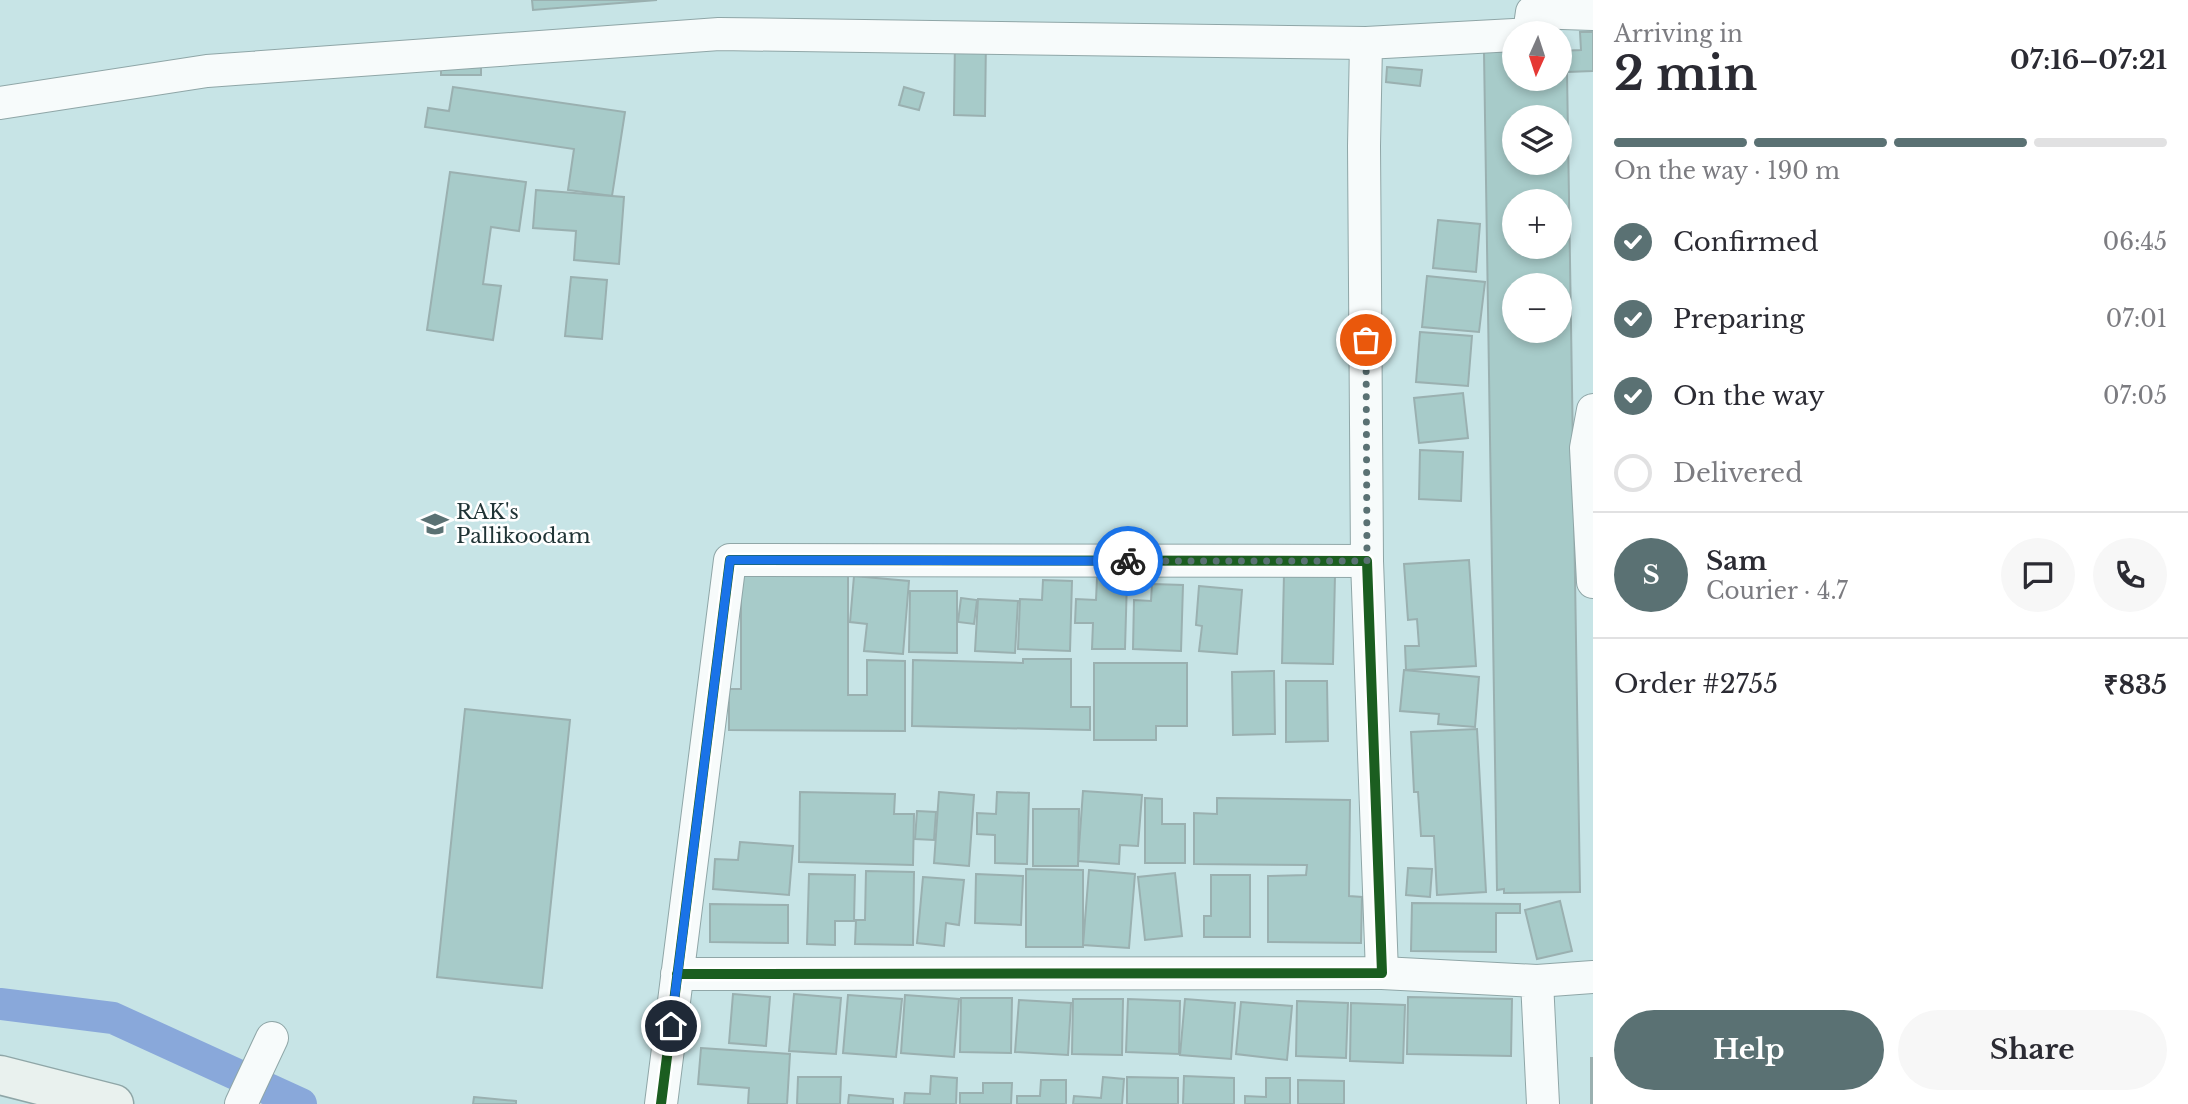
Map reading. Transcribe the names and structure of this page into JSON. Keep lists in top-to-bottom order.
{
  "places": {
    "school or university": ["RAK's Pallikoodam"]
  },
  "north": "bottom",
  "page": {
    "heading": ["2 min", "Arriving in", "07:16–07:21"],
    "panel": [
      "Sam",
      "Courier · 4.7",
      "Order #2755",
      "₹835"
    ],
    "map_buttons": ["+", "−"],
    "bar": "On the way · 190 m",
    "list": [
      ["Confirmed", "06:45"],
      ["Preparing", "07:01"],
      ["On the way", "07:05"],
      "Delivered"
    ],
    "round": "S",
    "buttons": ["Help", "Share"]
  }
}
